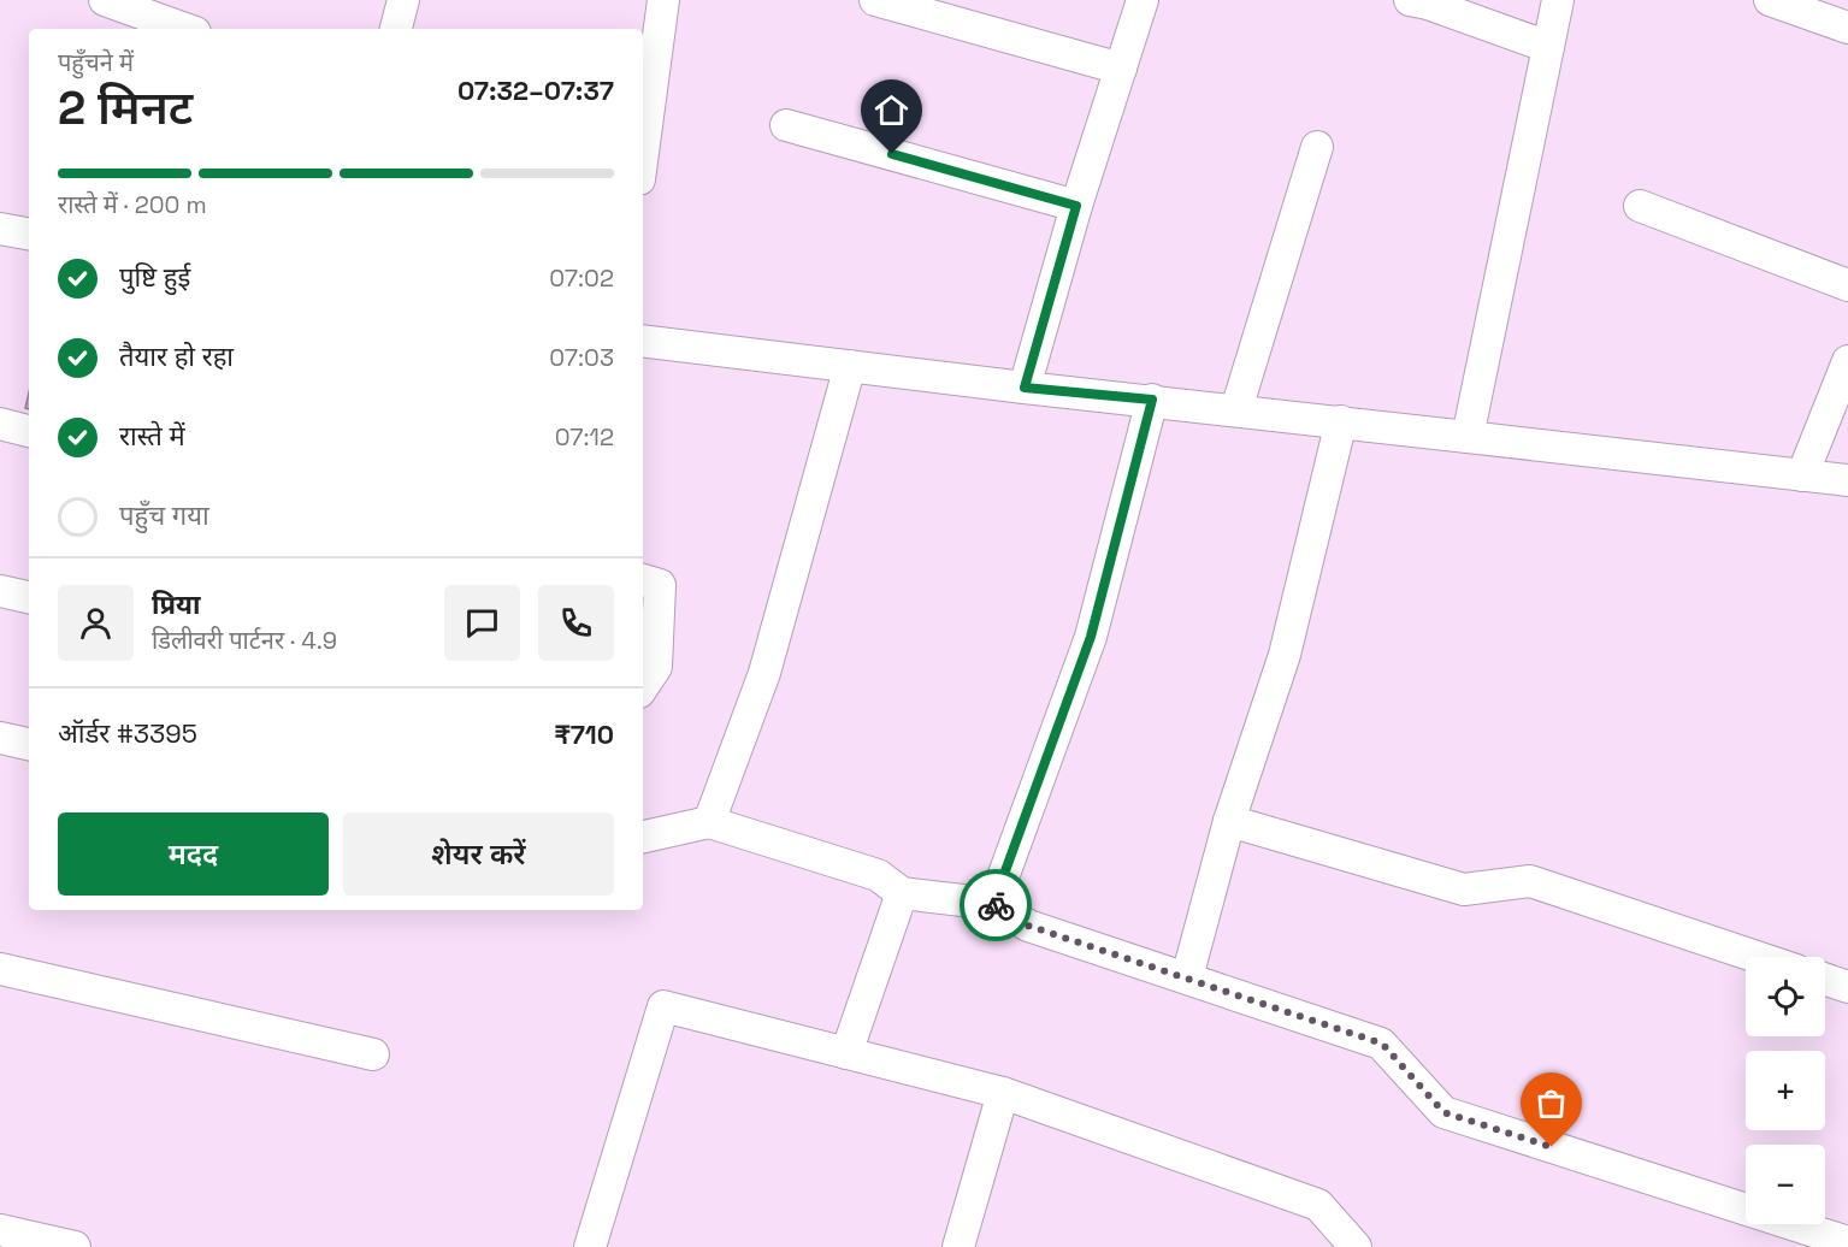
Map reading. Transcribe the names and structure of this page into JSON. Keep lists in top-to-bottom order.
{
  "page": {
    "heading": ["2 मिनट", "पहुँचने में", "07:32–07:37"],
    "panel": [
      "प्रिया",
      "डिलीवरी पार्टनर · 4.9",
      "ऑर्डर #3395",
      "₹710"
    ],
    "bar": "रास्ते में · 200 m",
    "list": [
      ["पुष्टि हुई", "07:02"],
      ["तैयार हो रहा", "07:03"],
      ["रास्ते में", "07:12"],
      "पहुँच गया"
    ],
    "buttons": ["मदद", "शेयर करें"],
    "map_buttons": ["+", "−"]
  }
}
